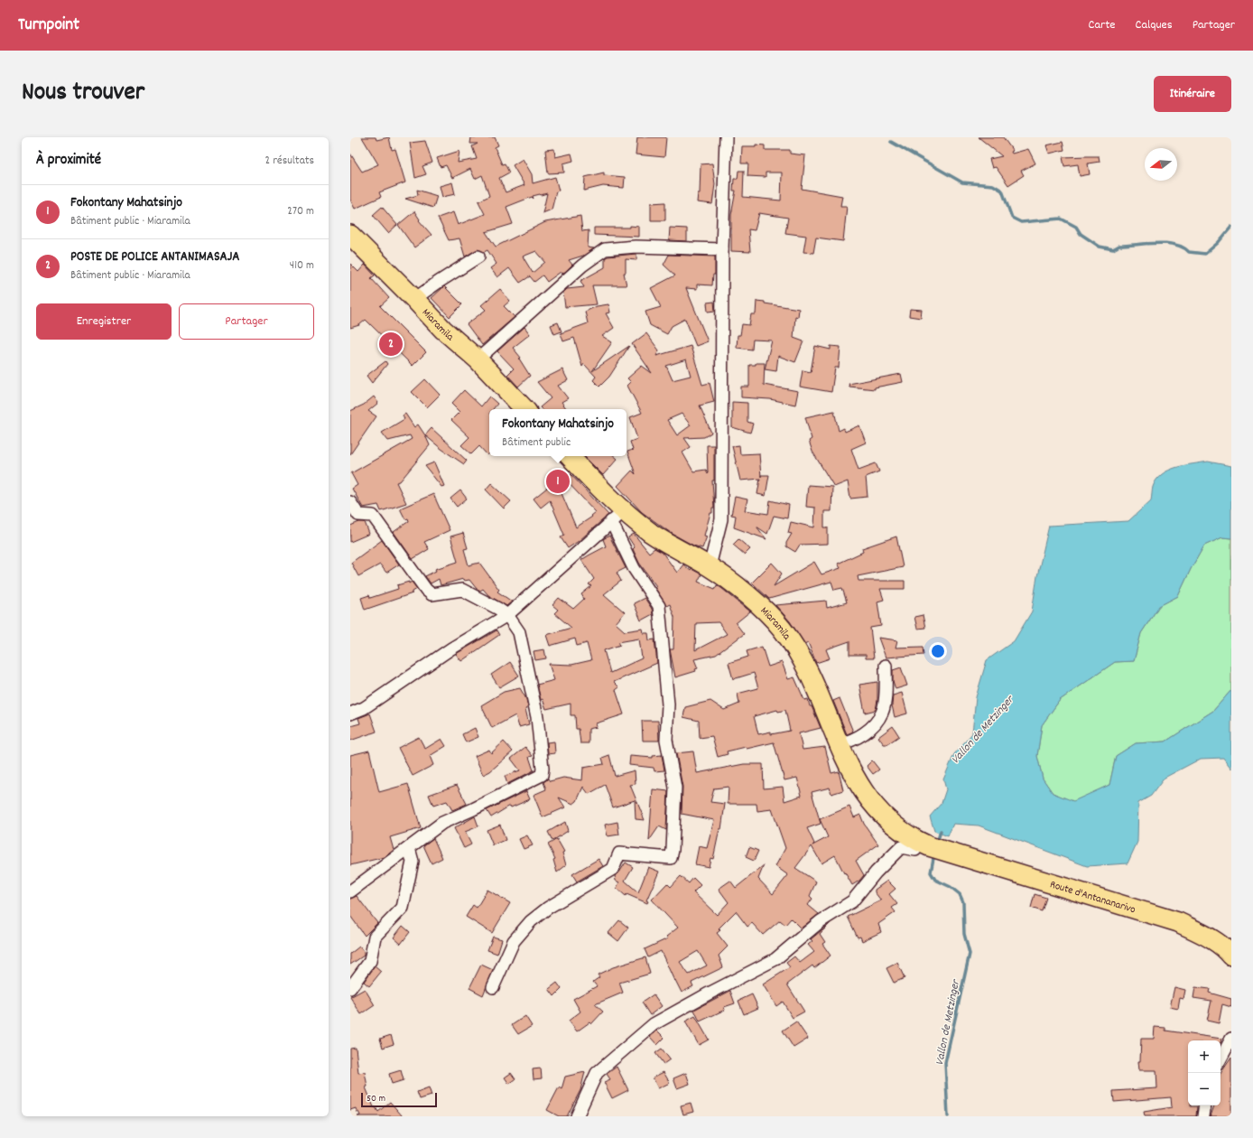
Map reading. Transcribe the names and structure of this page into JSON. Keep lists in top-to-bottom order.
{
  "streets": {
    "main road": ["Miaramila", "Route d'Antananarivo"]
  },
  "crossings": [
    ["Miaramila", "Route d'Antananarivo"]
  ],
  "water": ["Vallon de Metzinger"],
  "scale_bar": "50 m",
  "north": "left",
  "page": {
    "header": "Turnpoint",
    "nav": ["Carte", "Calques", "Partager"],
    "title": "Nous trouver",
    "buttons": [
      "Itinéraire",
      ["Enregistrer", "Partager"]
    ],
    "heading": ["À proximité", "2 résultats"],
    "list": [
      {
        "mark": "1",
        "name": "Fokontany Mahatsinjo",
        "note": "Bâtiment public · Miaramila",
        "value": "270 m"
      },
      {
        "mark": "2",
        "name": "POSTE DE POLICE ANTANIMASAJA",
        "note": "Bâtiment public · Miaramila",
        "value": "410 m"
      }
    ],
    "pins": ["2", "1"],
    "popup": ["Fokontany Mahatsinjo", "Bâtiment public"],
    "map_buttons": ["+", "−"],
    "scale": "50 m"
  }
}
